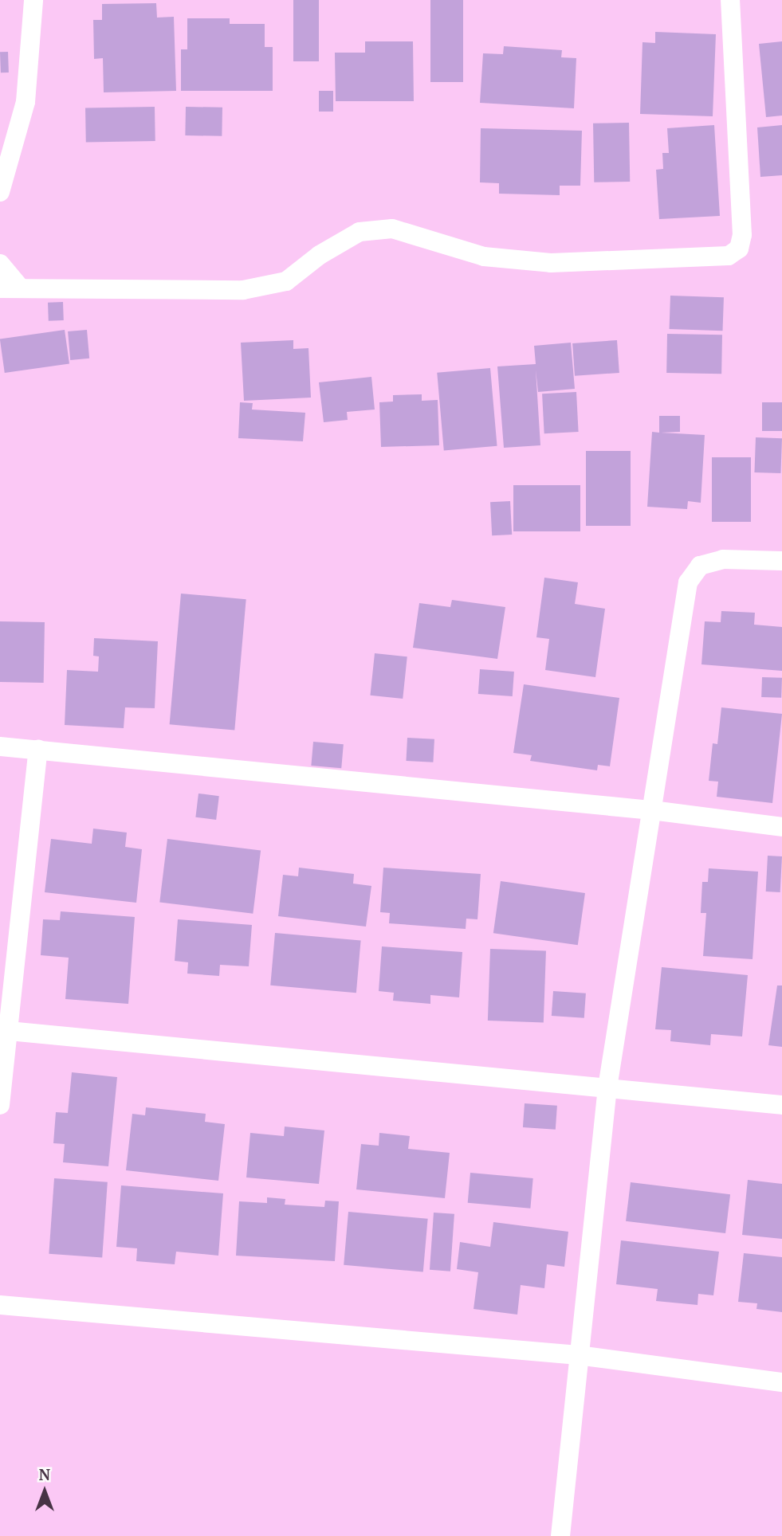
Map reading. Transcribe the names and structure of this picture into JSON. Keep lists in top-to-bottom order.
{
  "north": "top"
}
